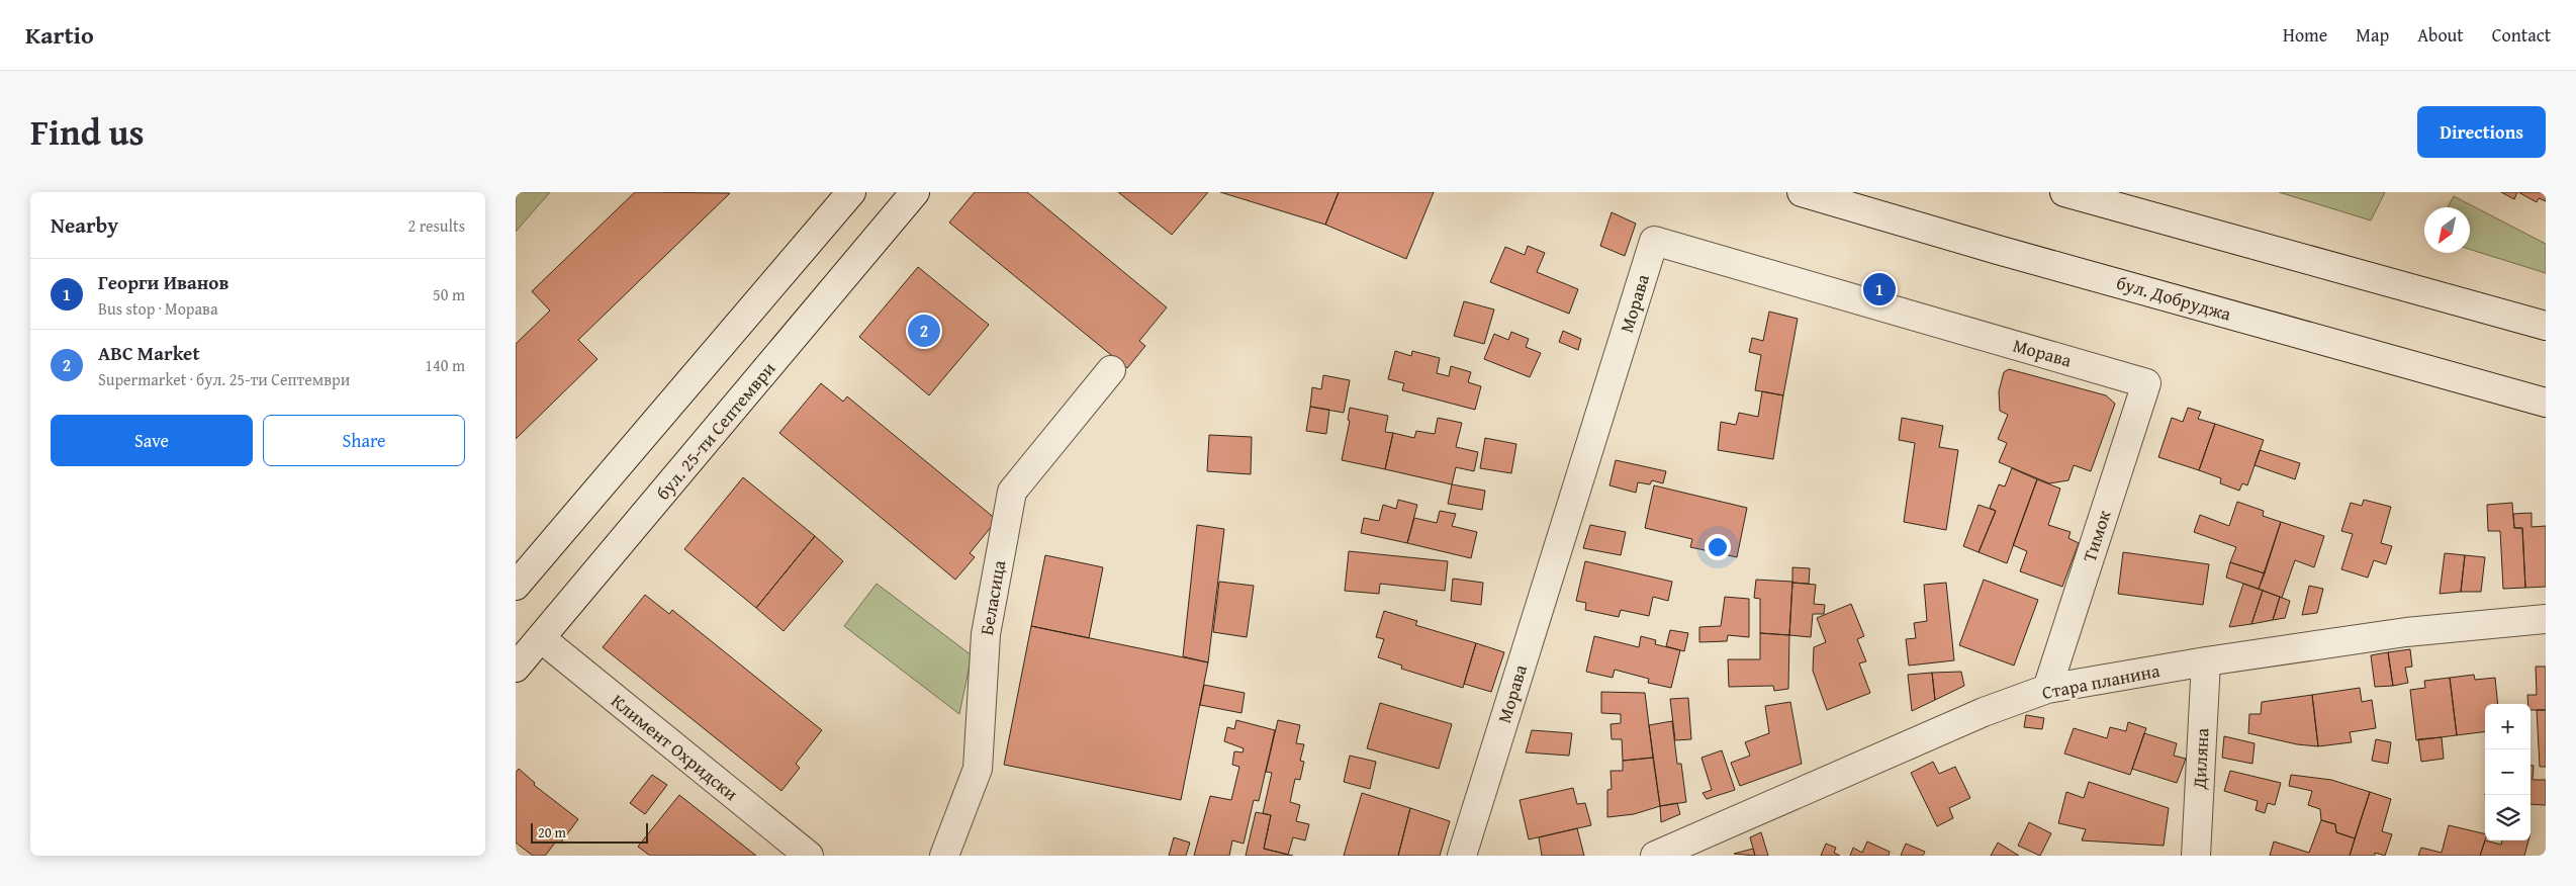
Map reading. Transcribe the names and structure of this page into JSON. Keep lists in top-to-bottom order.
{
  "streets": {
    "street": [
      "бул. Добруджа",
      "Морава",
      "бул. 25-ти Септември",
      "Тимок",
      "Беласица",
      "Стара планина",
      "Климент Охридски",
      "Диляна"
    ]
  },
  "crossings": [
    ["Морава", "Тимок"],
    ["бул. 25-ти Септември", "Климент Охридски"],
    ["Тимок", "Стара планина"],
    ["Стара планина", "Диляна"]
  ],
  "scale_bar": "20 m",
  "north": "bottom left",
  "page": {
    "header": "Kartio",
    "nav": [
      "Home",
      "Map",
      "About",
      "Contact"
    ],
    "title": "Find us",
    "buttons": [
      "Directions",
      ["Save", "Share"]
    ],
    "heading": ["Nearby", "2 results"],
    "list": [
      {
        "mark": "1",
        "name": "Георги Иванов",
        "note": "Bus stop · Морава",
        "value": "50 m"
      },
      {
        "mark": "2",
        "name": "ABC Market",
        "note": "Supermarket · бул. 25-ти Септември",
        "value": "140 m"
      }
    ],
    "pins": ["1", "2"],
    "map_buttons": ["+", "−"],
    "scale": "20 m"
  }
}
